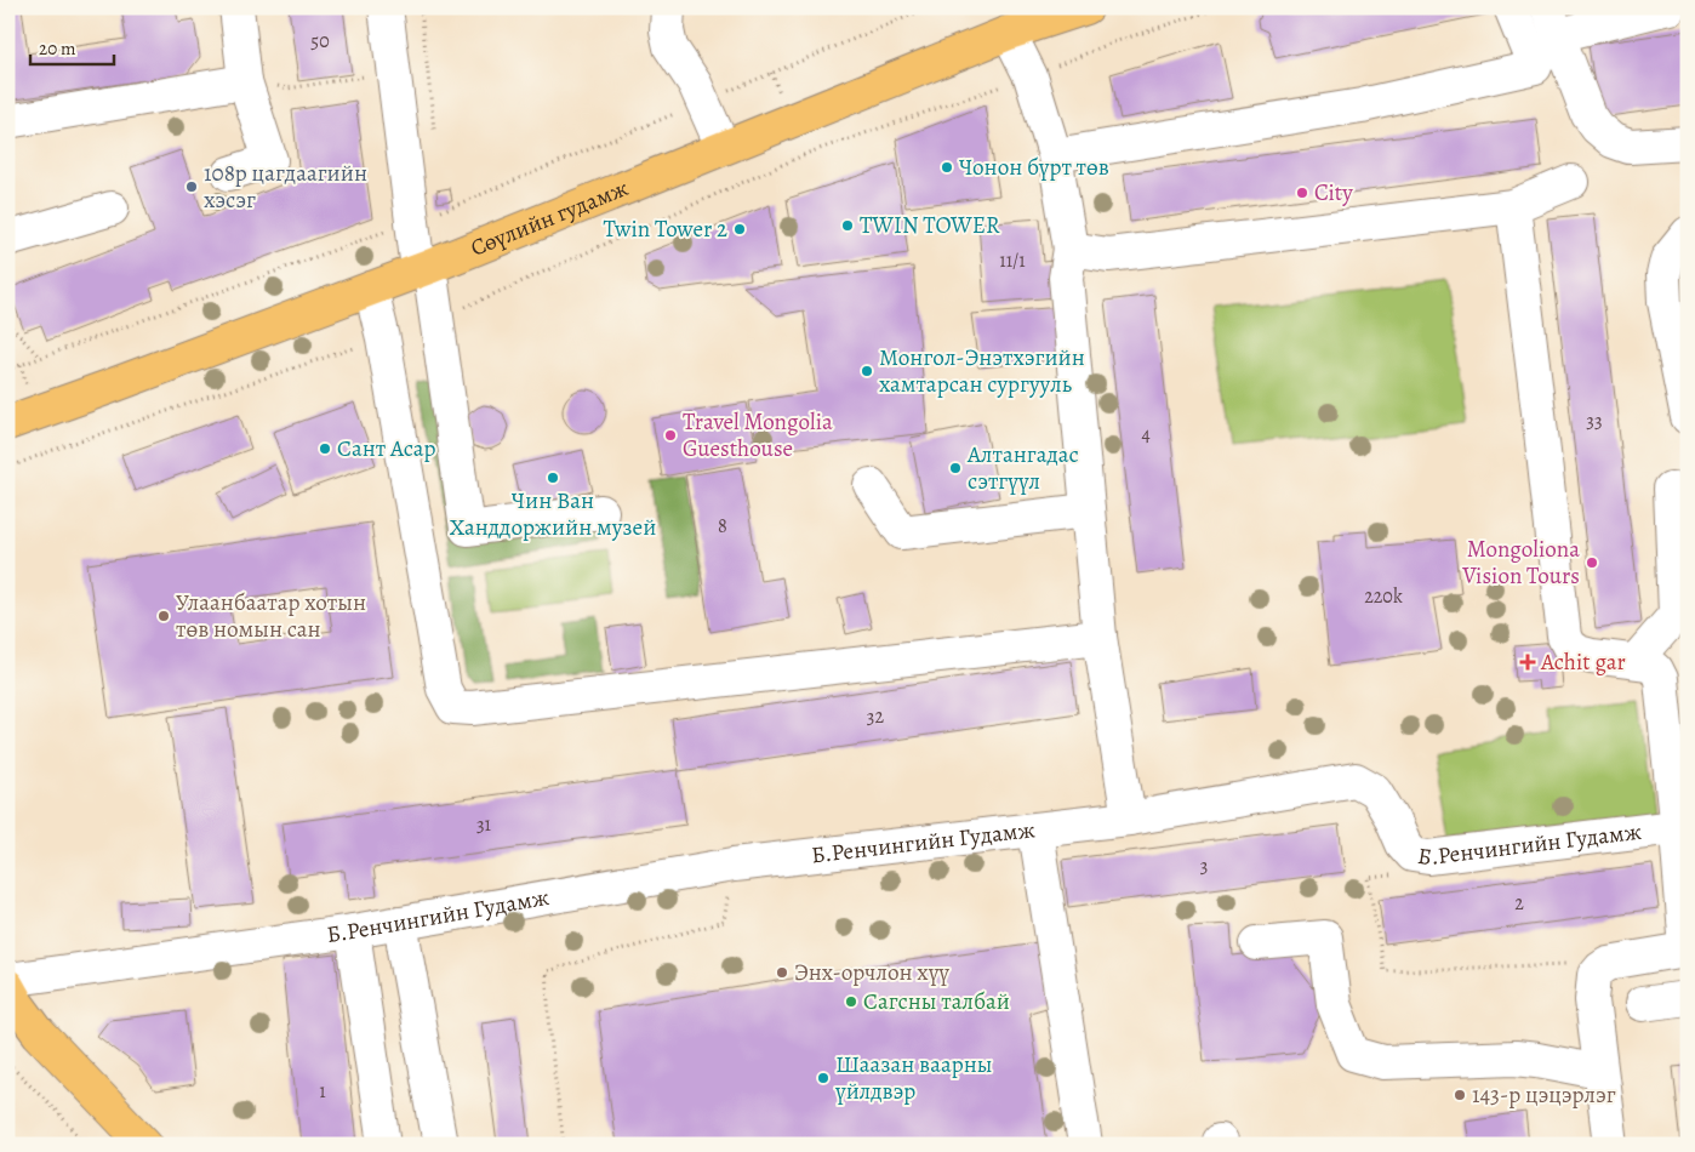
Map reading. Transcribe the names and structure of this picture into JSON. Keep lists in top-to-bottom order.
{
  "streets": {
    "main road": ["Сөүлийн гудамж"],
    "street": ["Б.Ренчингийн Гудамж"]
  },
  "places": {
    "other": [
      "Чонон бүрт төв",
      "108р цагдаагийн хэсэг",
      "City",
      "TWIN TOWER",
      "Twin Tower 2",
      "Монгол-Энэтхэгийн хамтарсан сургууль",
      "Travel Mongolia Guesthouse",
      "Сант Асар",
      "Алтангадас сэтгүүл",
      "Чин Ван Ханддоржийн музей",
      "Mongoliona Vision Tours",
      "Улаанбаатар хотын төв номын сан",
      "Энх-орчлон хүү",
      "Сагсны талбай",
      "Шаазан ваарны үйлдвэр",
      "143-р цэцэрлэг"
    ],
    "health": ["Achit gar"]
  },
  "house_numbers": [
    "50",
    "11/1",
    "33",
    "4",
    "8",
    "220k",
    "32",
    "31",
    "3",
    "2",
    "1"
  ],
  "scale_bar": "20 m"
}
